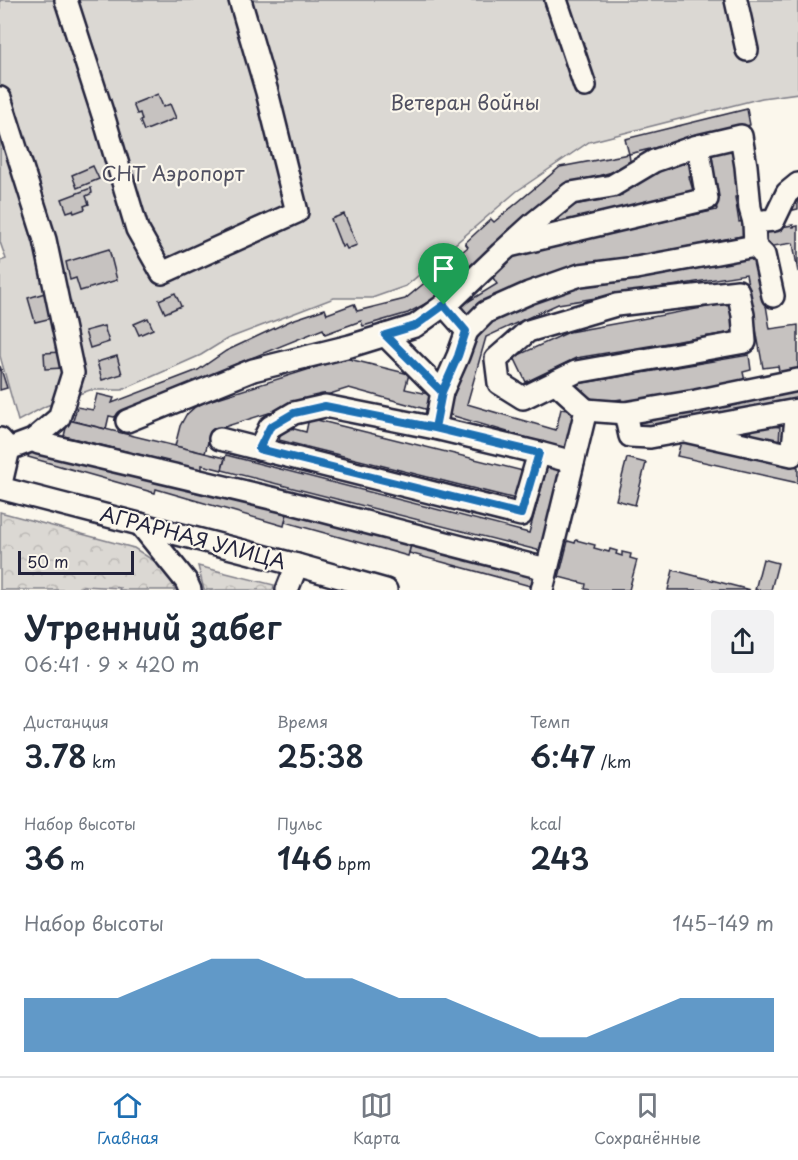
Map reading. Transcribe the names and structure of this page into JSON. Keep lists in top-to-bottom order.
{
  "streets": {
    "street": ["АГРАРНАЯ УЛИЦА"]
  },
  "parks": ["Ветеран войны", "СНТ Аэропорт"],
  "scale_bar": "50 m",
  "page": {
    "scale": "50 m",
    "heading": ["Утренний забег", "06:41 · 9 × 420 m"],
    "stats": [
      ["Дистанция", "3.78 km"],
      ["Время", "25:38"],
      ["Темп", "6:47 /km"],
      ["Набор высоты", "36 m"],
      ["Пульс", "146 bpm"],
      ["kcal", "243"]
    ],
    "chart": ["Набор высоты", "145–149 m"],
    "tabs": ["Главная", "Карта", "Сохранённые"]
  }
}
